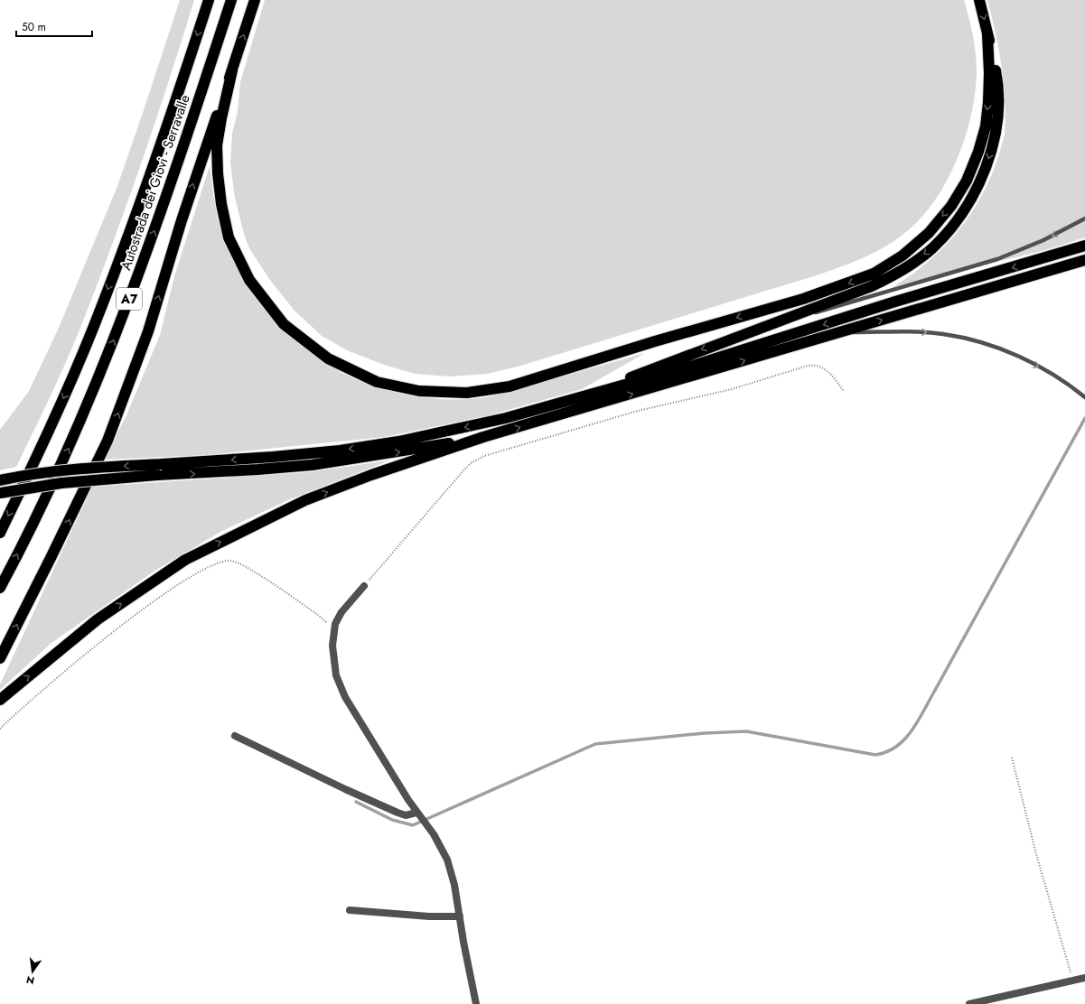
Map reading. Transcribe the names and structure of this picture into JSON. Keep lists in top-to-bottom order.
{
  "streets": {
    "highway": ["Autostrada dei Giovi - Serravalle", "A7"]
  },
  "scale_bar": "50 m",
  "north": "bottom"
}
